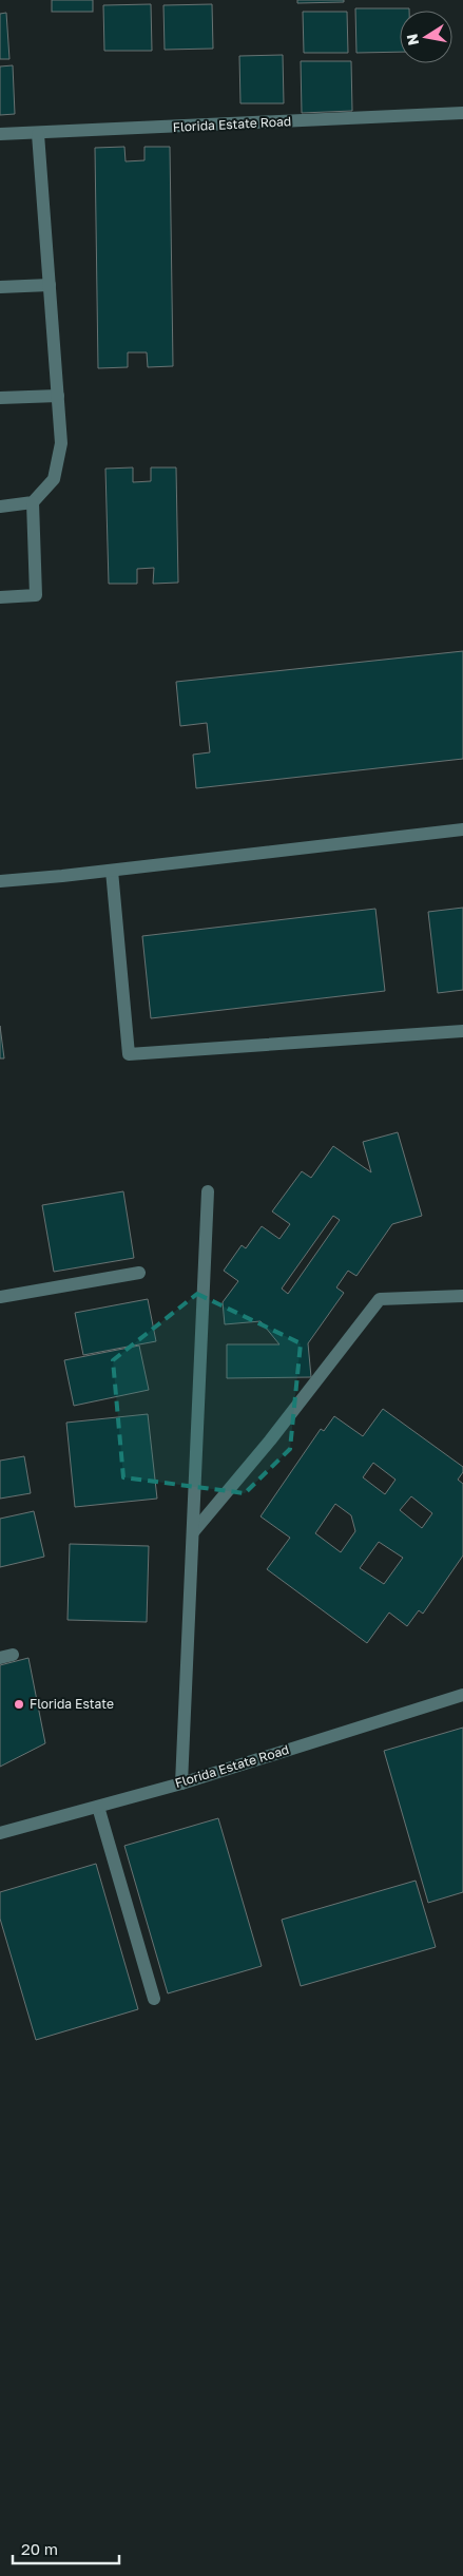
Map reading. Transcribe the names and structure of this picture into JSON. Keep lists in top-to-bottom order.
{
  "streets": {
    "street": ["Florida Estate Road"]
  },
  "places": ["Florida Estate"],
  "scale_bar": "20 m",
  "north": "left"
}
